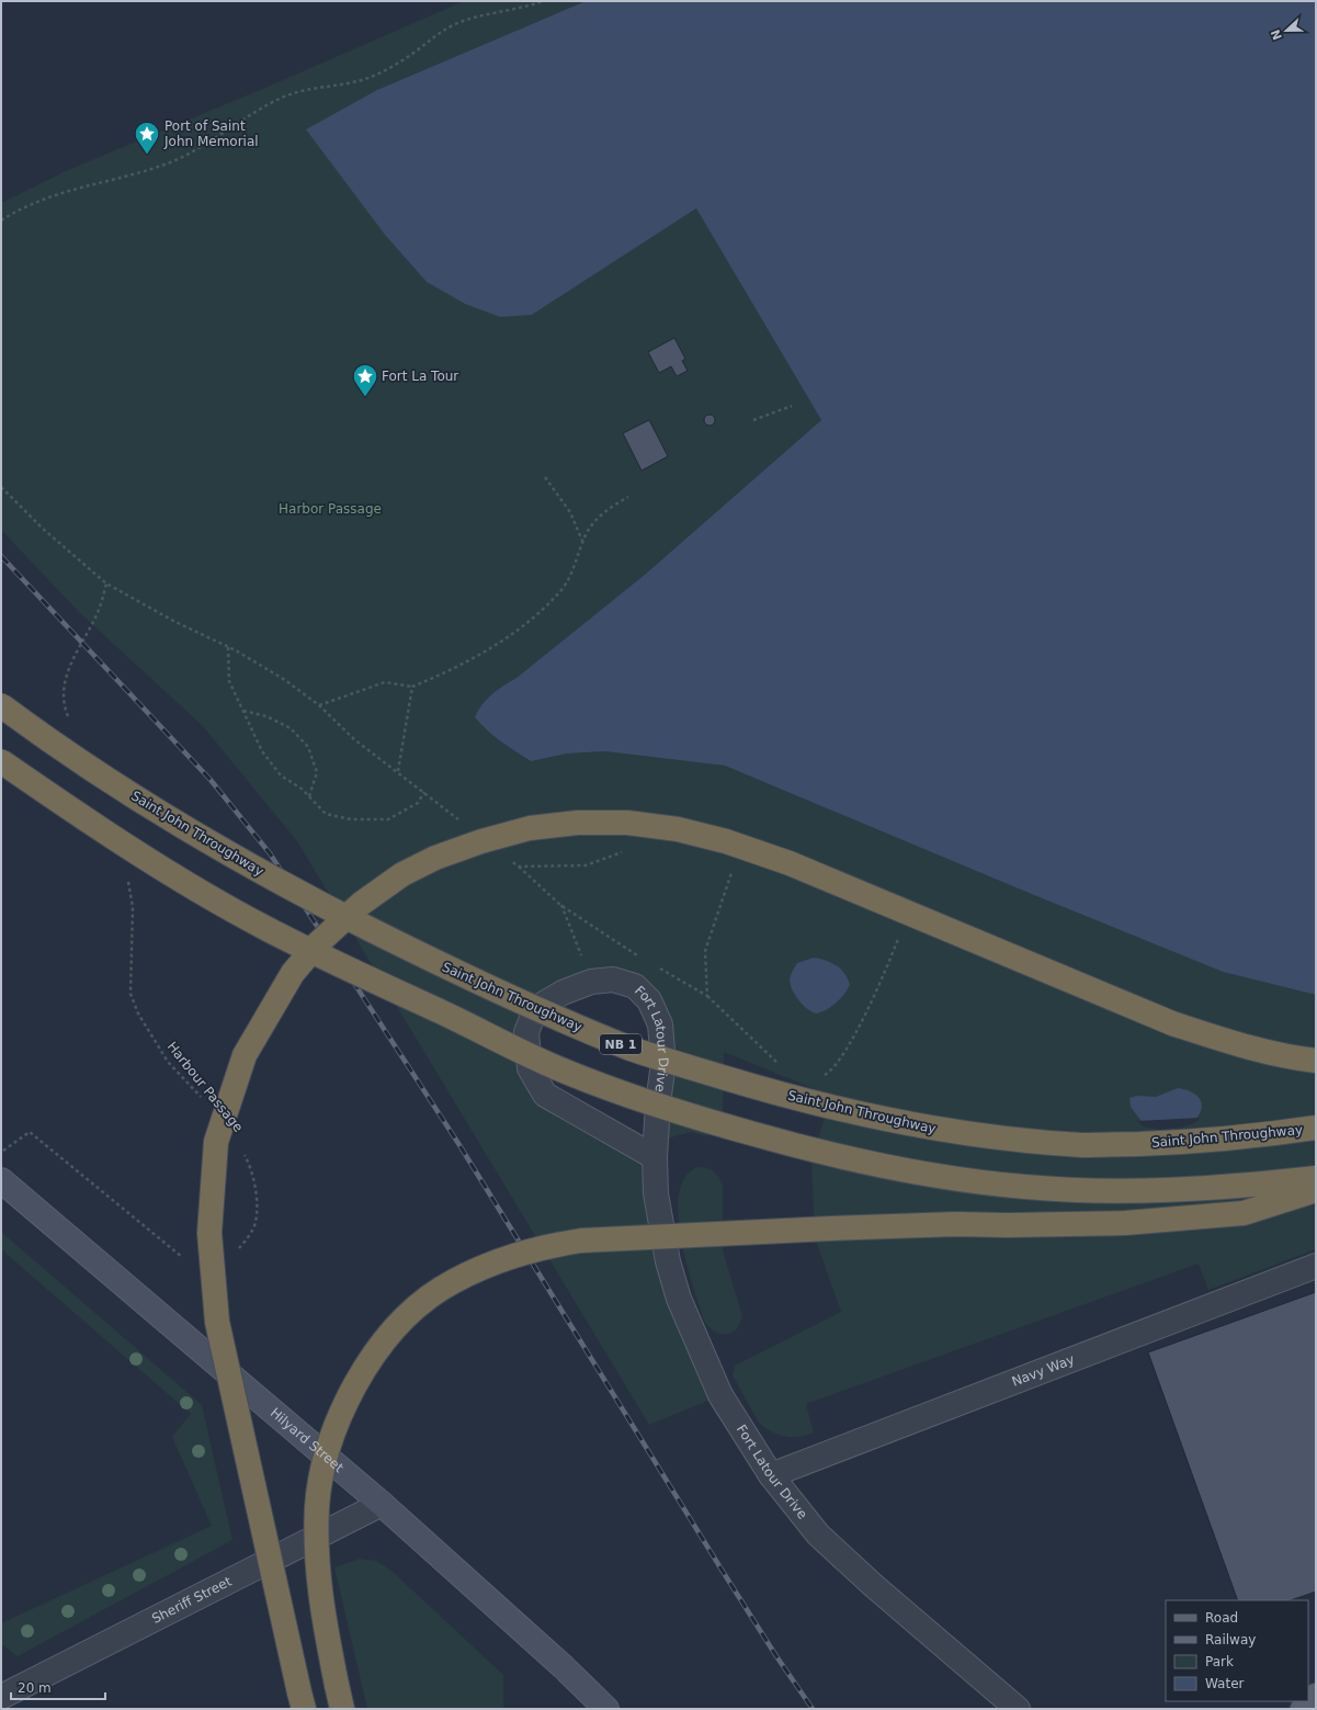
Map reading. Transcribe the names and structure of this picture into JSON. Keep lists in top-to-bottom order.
{
  "streets": {
    "highway": ["Saint John Throughway", "NB 1"],
    "main road": ["Hilyard Street"],
    "street": ["Fort Latour Drive", "Navy Way", "Sheriff Street"],
    "path": ["Harbour Passage"]
  },
  "crossings": [
    ["Fort Latour Drive", "Navy Way"],
    ["Hilyard Street", "Sheriff Street"]
  ],
  "parks": ["Harbor Passage"],
  "places": {
    "place": ["Port of Saint John Memorial", "Fort La Tour"]
  },
  "legend": [
    "Road",
    "Railway",
    "Park",
    "Water"
  ],
  "scale_bar": "20 m",
  "north": "left"
}
